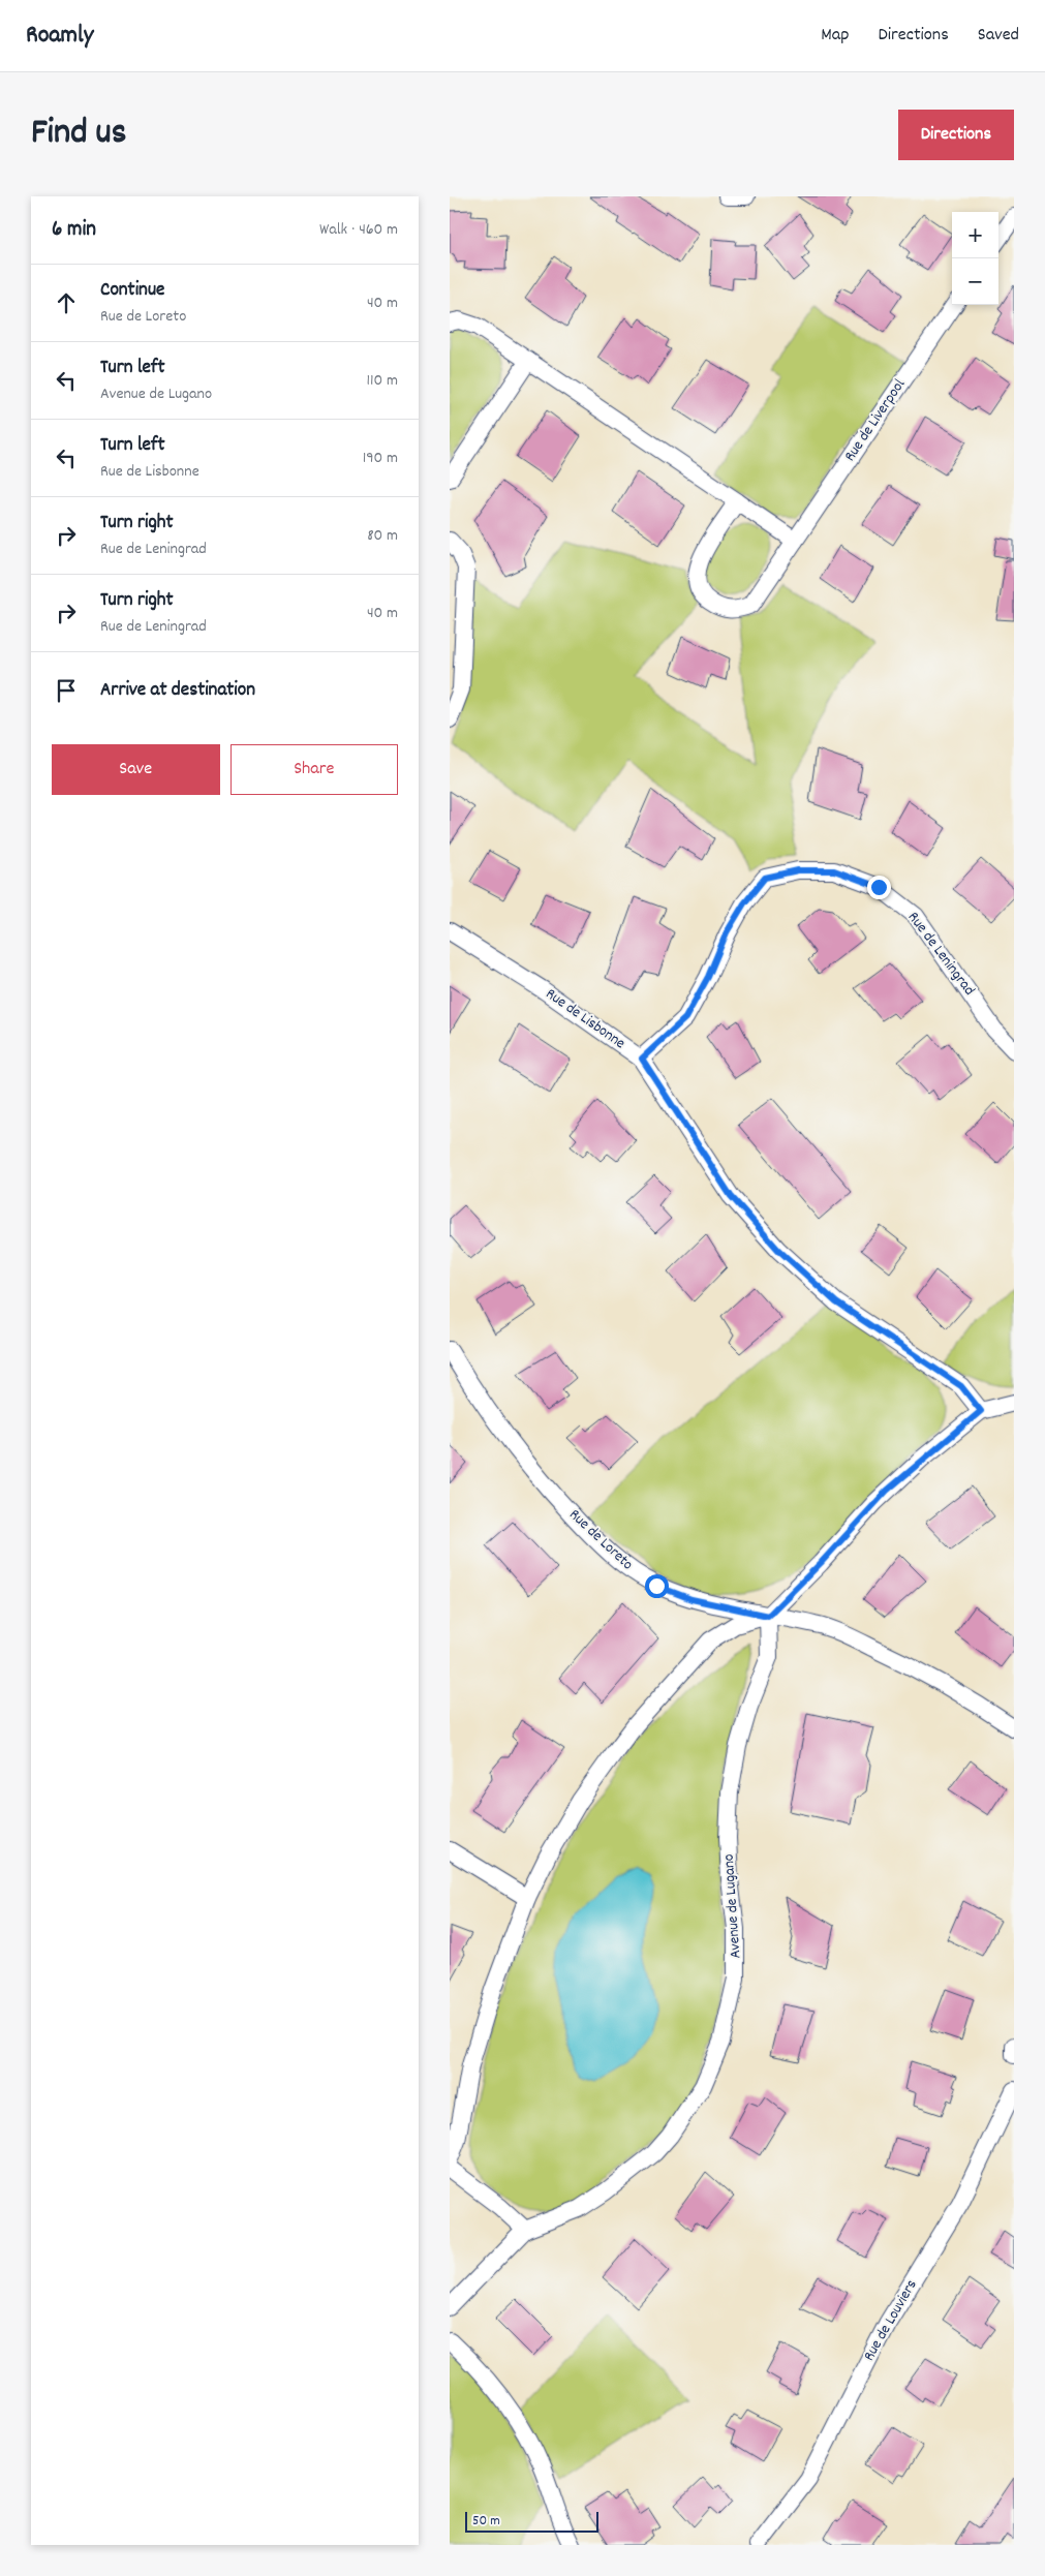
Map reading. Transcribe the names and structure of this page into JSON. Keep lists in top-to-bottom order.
{
  "streets": {
    "street": [
      "Rue de Liverpool",
      "Rue de Leningrad",
      "Rue de Lisbonne",
      "Rue de Loreto",
      "Avenue de Lugano",
      "Rue de Louviers"
    ]
  },
  "crossings": [
    ["Rue de Leningrad", "Rue de Lisbonne"],
    ["Rue de Loreto", "Avenue de Lugano"]
  ],
  "scale_bar": "50 m",
  "page": {
    "header": "Roamly",
    "nav": ["Map", "Directions", "Saved"],
    "title": "Find us",
    "buttons": [
      "Directions",
      ["Save", "Share"]
    ],
    "heading": ["6 min", "Walk · 460 m"],
    "map_buttons": ["+", "−"],
    "list": [
      ["Continue", "Rue de Loreto", "40 m"],
      ["Turn left", "Avenue de Lugano", "110 m"],
      ["Turn left", "Rue de Lisbonne", "190 m"],
      ["Turn right", "Rue de Leningrad", "80 m"],
      ["Turn right", "Rue de Leningrad", "40 m"],
      "Arrive at destination"
    ],
    "scale": "50 m"
  }
}
